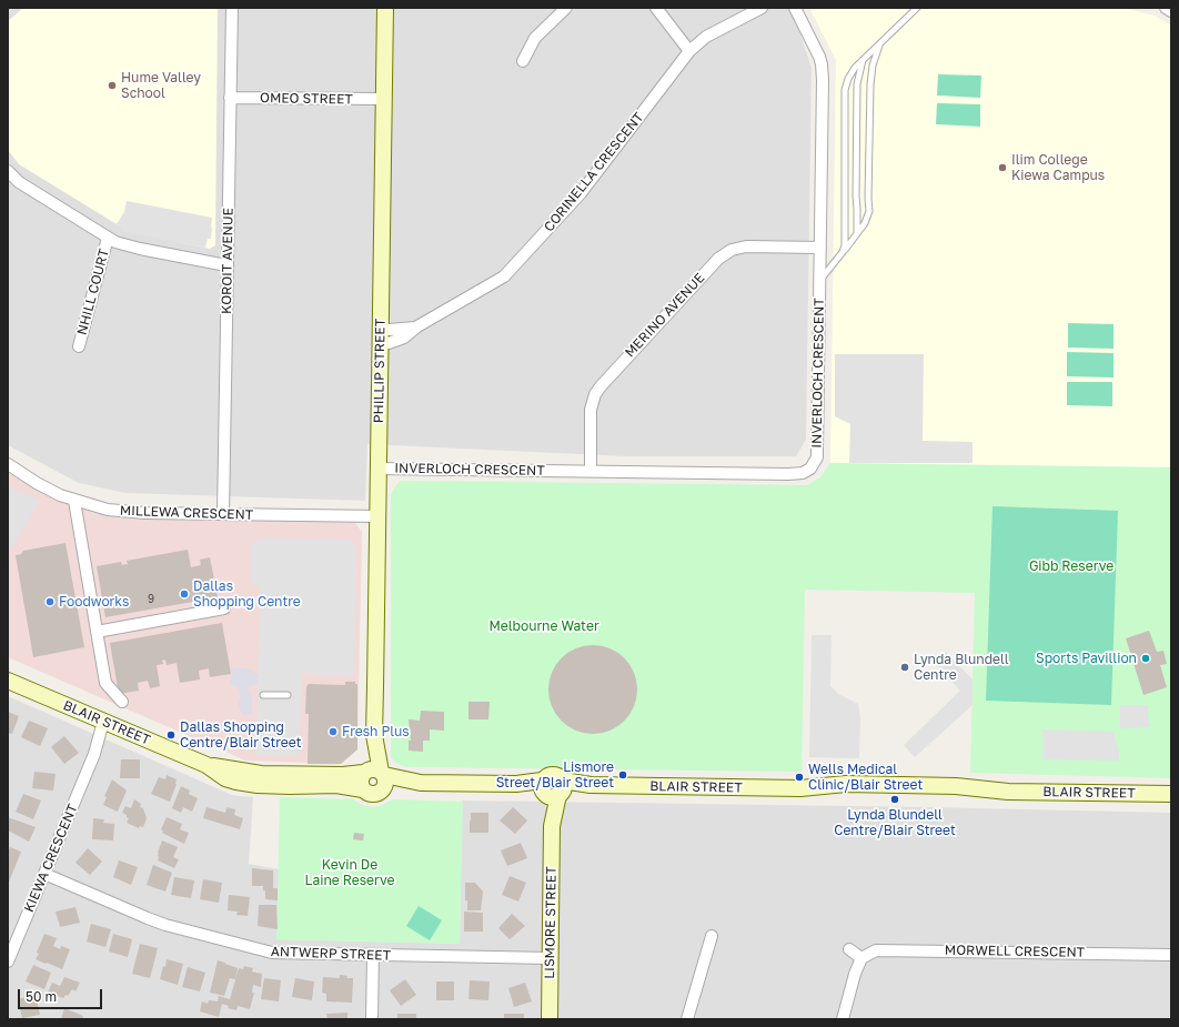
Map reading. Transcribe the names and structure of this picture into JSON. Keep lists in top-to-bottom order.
{
  "streets": {
    "street": [
      "OMEO STREET",
      "CORINELLA CRESCENT",
      "KOROIT AVENUE",
      "NHILL COURT",
      "MERINO AVENUE",
      "PHILLIP STREET",
      "INVERLOCH CRESCENT",
      "MILLEWA CRESCENT",
      "BLAIR STREET",
      "KIEWA CRESCENT",
      "LISMORE STREET",
      "MORWELL CRESCENT",
      "ANTWERP STREET"
    ]
  },
  "crossings": [
    ["OMEO STREET", "KOROIT AVENUE"],
    ["OMEO STREET", "PHILLIP STREET"],
    ["CORINELLA CRESCENT", "PHILLIP STREET"],
    ["KOROIT AVENUE", "MILLEWA CRESCENT"],
    ["MERINO AVENUE", "INVERLOCH CRESCENT"],
    ["PHILLIP STREET", "INVERLOCH CRESCENT"],
    ["PHILLIP STREET", "MILLEWA CRESCENT"],
    ["PHILLIP STREET", "BLAIR STREET"],
    ["BLAIR STREET", "KIEWA CRESCENT"],
    ["BLAIR STREET", "LISMORE STREET"],
    ["KIEWA CRESCENT", "ANTWERP STREET"],
    ["LISMORE STREET", "ANTWERP STREET"]
  ],
  "parks": ["Gibb Reserve", "Melbourne Water", "Kevin De Laine Reserve"],
  "places": [
    "Hume Valley School",
    "Ilim College Kiewa Campus",
    "Dallas Shopping Centre",
    "Foodworks",
    "Sports Pavillion",
    "Lynda Blundell Centre",
    "Fresh Plus",
    "Dallas Shopping Centre/Blair Street",
    "Lismore Street/Blair Street",
    "Wells Medical Clinic/Blair Street",
    "Lynda Blundell Centre/Blair Street"
  ],
  "house_numbers": ["9"],
  "scale_bar": "50 m"
}
